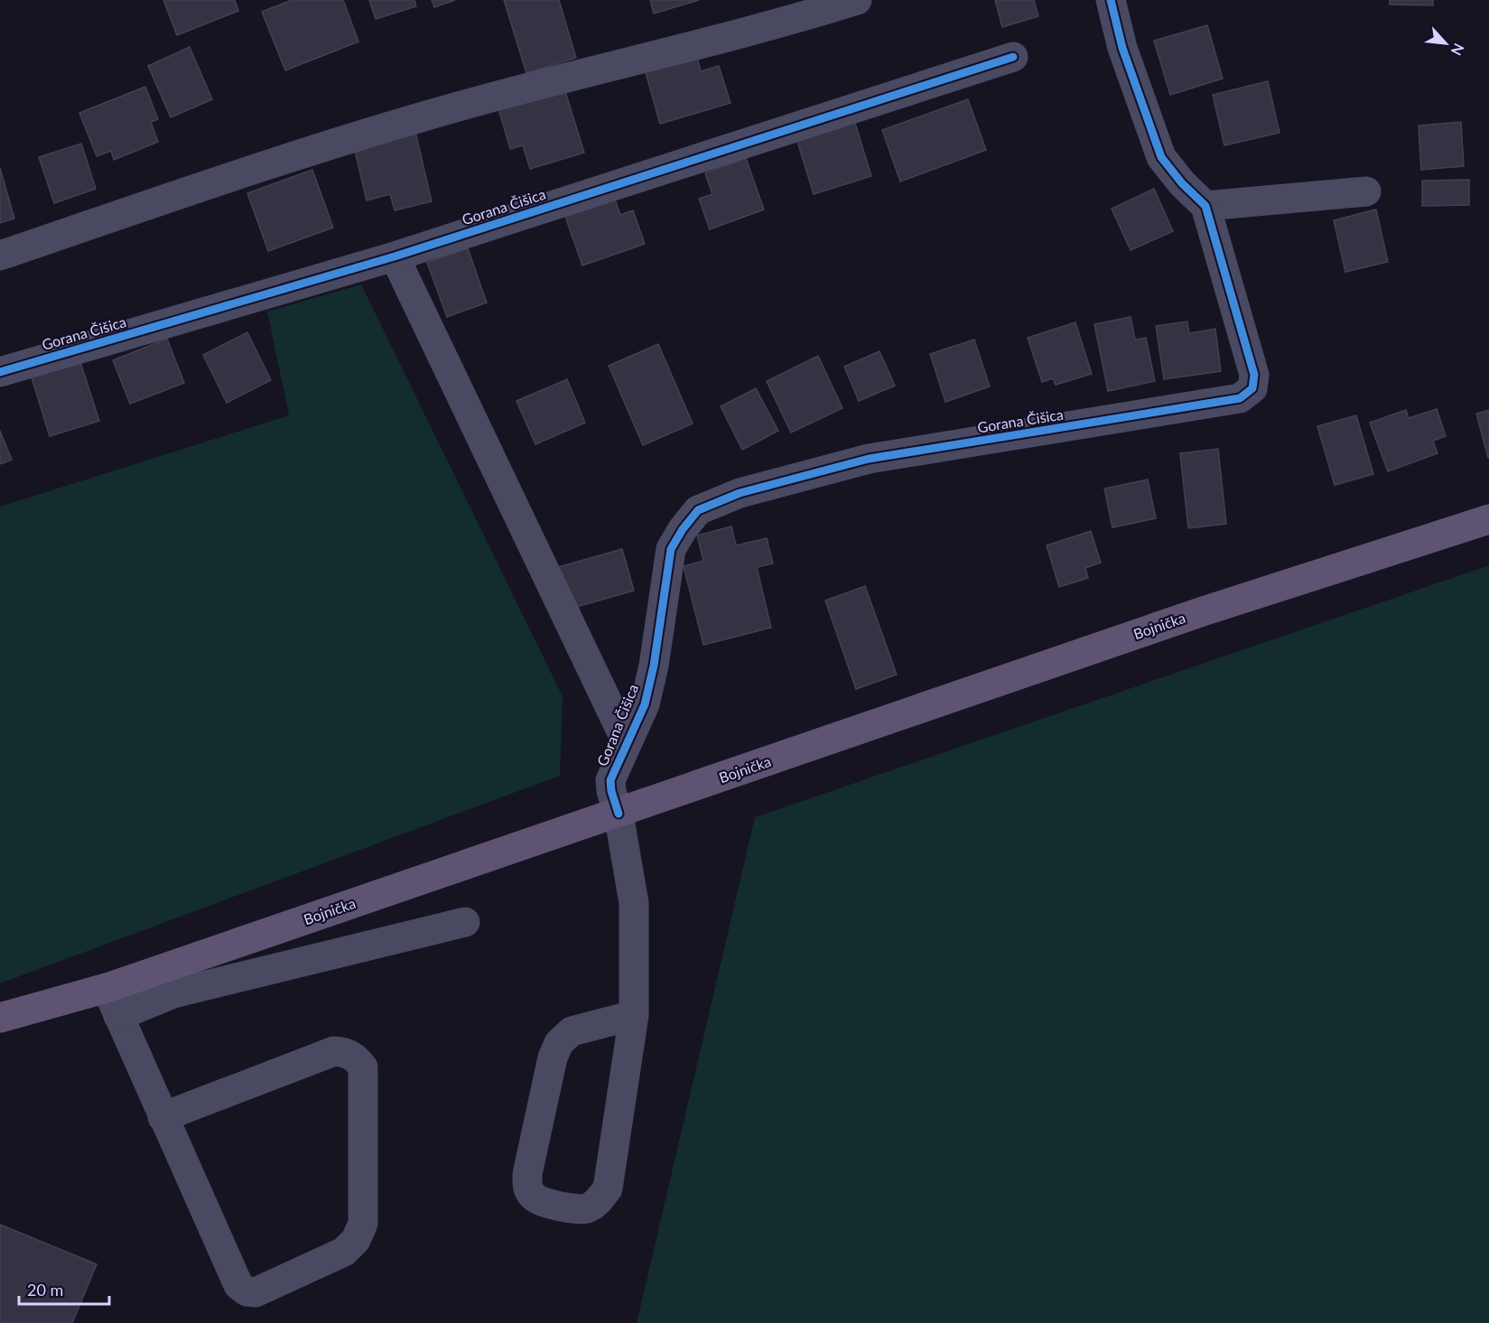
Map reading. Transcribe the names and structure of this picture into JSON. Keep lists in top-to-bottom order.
{
  "streets": {
    "main road": ["Bojnička"],
    "street": ["Gorana Čišica"]
  },
  "crossings": [
    ["Gorana Čišica", "Bojnička"]
  ],
  "scale_bar": "20 m",
  "north": "bottom right"
}
